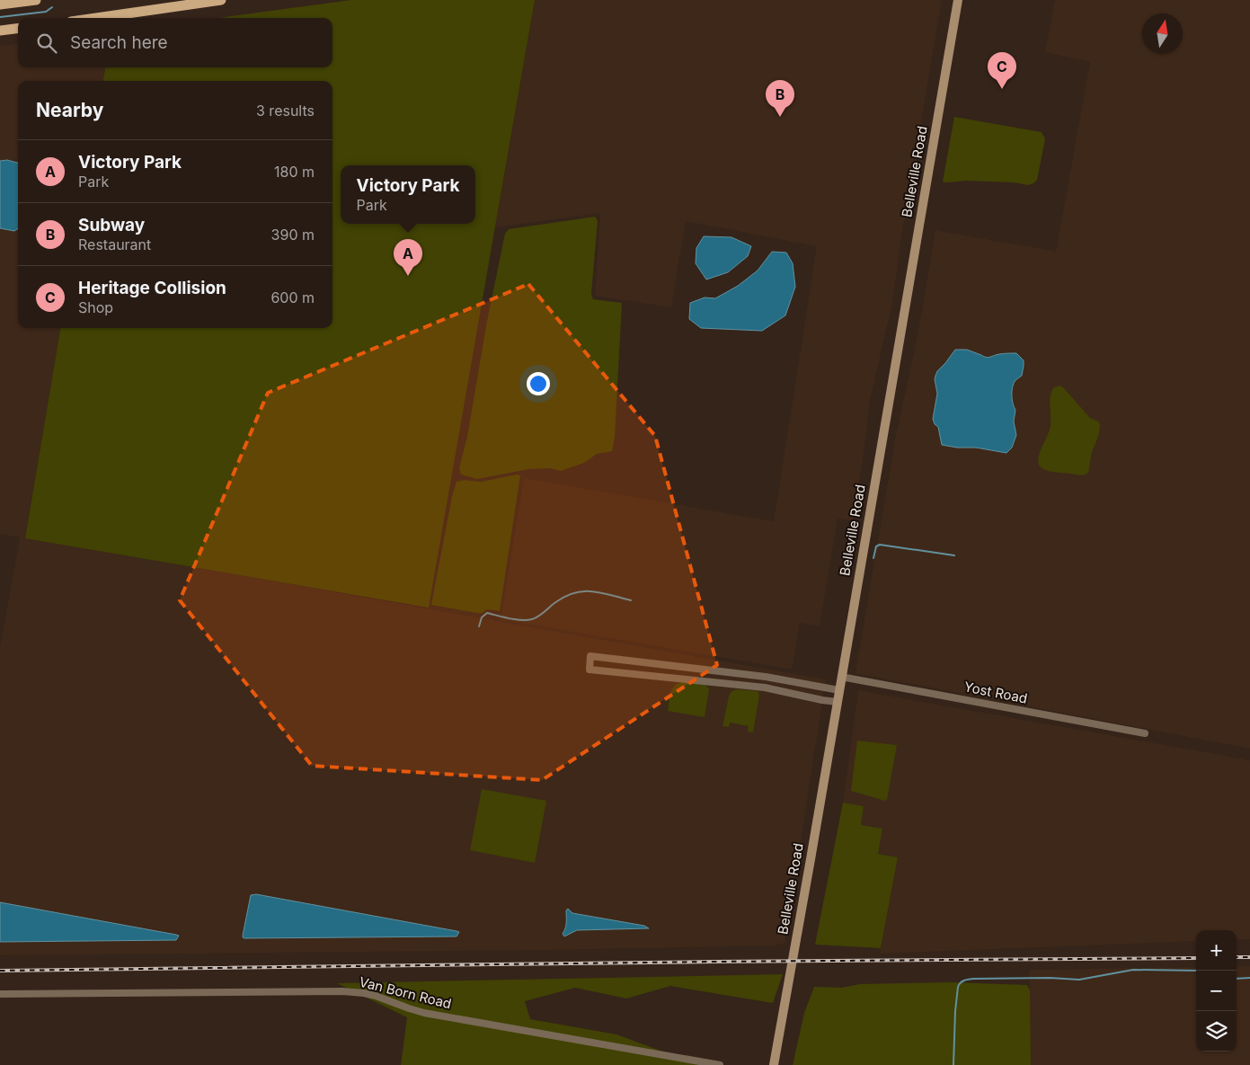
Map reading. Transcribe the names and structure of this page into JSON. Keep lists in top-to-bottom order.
{
  "streets": {
    "main road": ["Belleville Road"],
    "street": ["Yost Road", "Van Born Road"]
  },
  "crossings": [
    ["Belleville Road", "Yost Road"]
  ],
  "north": "top",
  "page": {
    "search": "Search here",
    "pins": ["C", "B", "A"],
    "heading": ["Nearby", "3 results"],
    "list": [
      {
        "mark": "A",
        "name": "Victory Park",
        "note": "Park",
        "value": "180 m"
      },
      {
        "mark": "B",
        "name": "Subway",
        "note": "Restaurant",
        "value": "390 m"
      },
      {
        "mark": "C",
        "name": "Heritage Collision",
        "note": "Shop",
        "value": "600 m"
      }
    ],
    "popup": ["Victory Park", "Park"],
    "map_buttons": ["+", "−"]
  }
}
